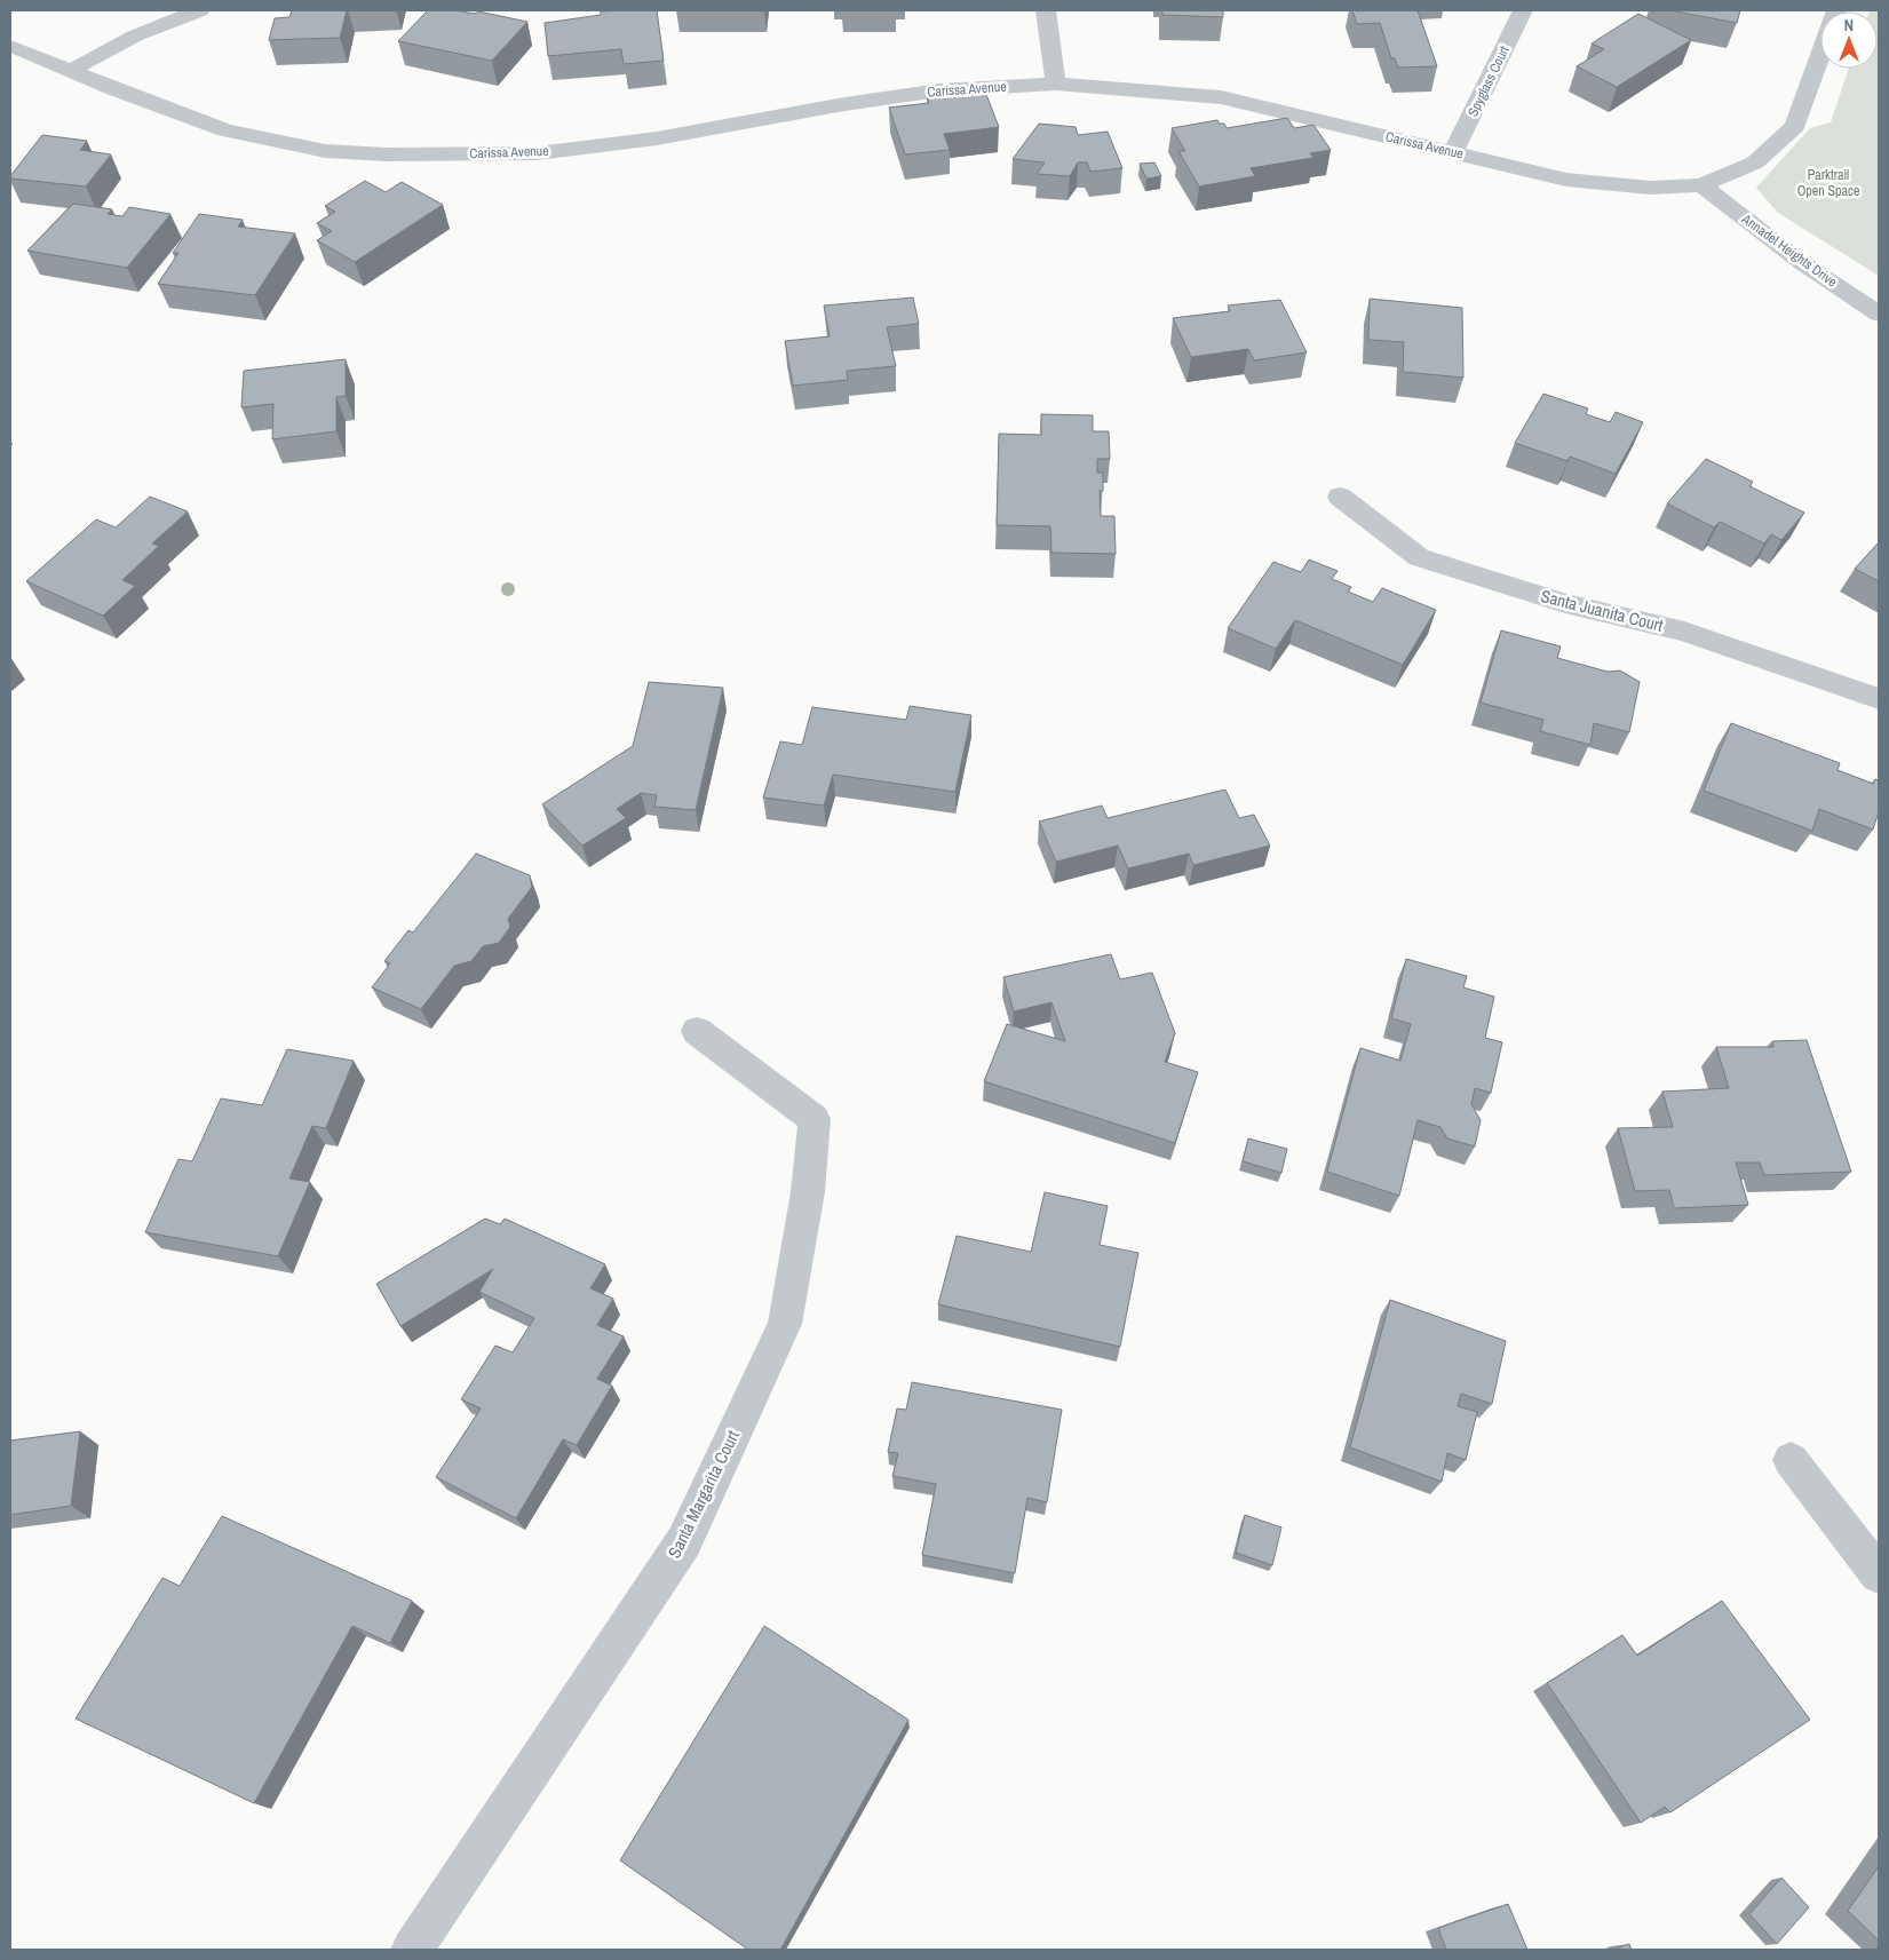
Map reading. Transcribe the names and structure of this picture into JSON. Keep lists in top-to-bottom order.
{
  "streets": {
    "street": [
      "Spyglass Court",
      "Carissa Avenue",
      "Annadel Heights Drive",
      "Santa Juanita Court",
      "Santa Margarita Court"
    ]
  },
  "crossings": [
    ["Spyglass Court", "Carissa Avenue"],
    ["Carissa Avenue", "Annadel Heights Drive"]
  ],
  "parks": ["Parktrail Open Space"],
  "north": "top"
}
